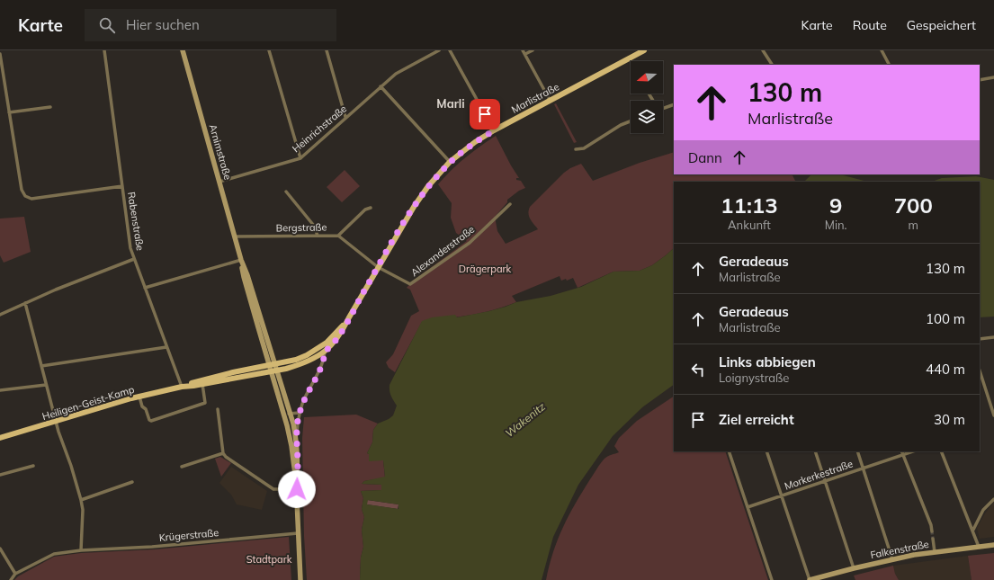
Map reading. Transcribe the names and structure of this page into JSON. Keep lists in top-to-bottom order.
{
  "streets": {
    "main road": [
      "Marlistraße",
      "Arnimstraße",
      "Heiligen-Geist-Kamp",
      "Falkenstraße"
    ],
    "street": [
      "Heinrichstraße",
      "Rabenstraße",
      "Bergstraße",
      "Alexanderstraße",
      "Morkerkestraße",
      "Krügerstraße"
    ]
  },
  "crossings": [
    ["Marlistraße", "Bergstraße"],
    ["Marlistraße", "Alexanderstraße"],
    ["Marlistraße", "Heiligen-Geist-Kamp"],
    ["Heinrichstraße", "Arnimstraße"],
    ["Arnimstraße", "Bergstraße"],
    ["Arnimstraße", "Heiligen-Geist-Kamp"],
    ["Rabenstraße", "Heiligen-Geist-Kamp"],
    ["Bergstraße", "Alexanderstraße"]
  ],
  "districts": ["Marli"],
  "water": ["Wakenitz"],
  "parks": ["Drägerpark", "Stadtpark"],
  "north": "left",
  "page": {
    "header": "Karte",
    "search": "Hier suchen",
    "nav": ["Karte", "Route", "Gespeichert"],
    "turn": ["130 m", "Marlistraße"],
    "then": "Dann",
    "eta": [
      "11:13",
      "Ankunft",
      "9",
      "Min.",
      "700",
      "m"
    ],
    "list": [
      {
        "name": "Geradeaus",
        "note": "Marlistraße",
        "value": "130 m"
      },
      {
        "name": "Geradeaus",
        "note": "Marlistraße",
        "value": "100 m"
      },
      {
        "name": "Links abbiegen",
        "note": "Loignystraße",
        "value": "440 m"
      },
      {
        "name": "Ziel erreicht",
        "value": "30 m"
      }
    ]
  }
}
